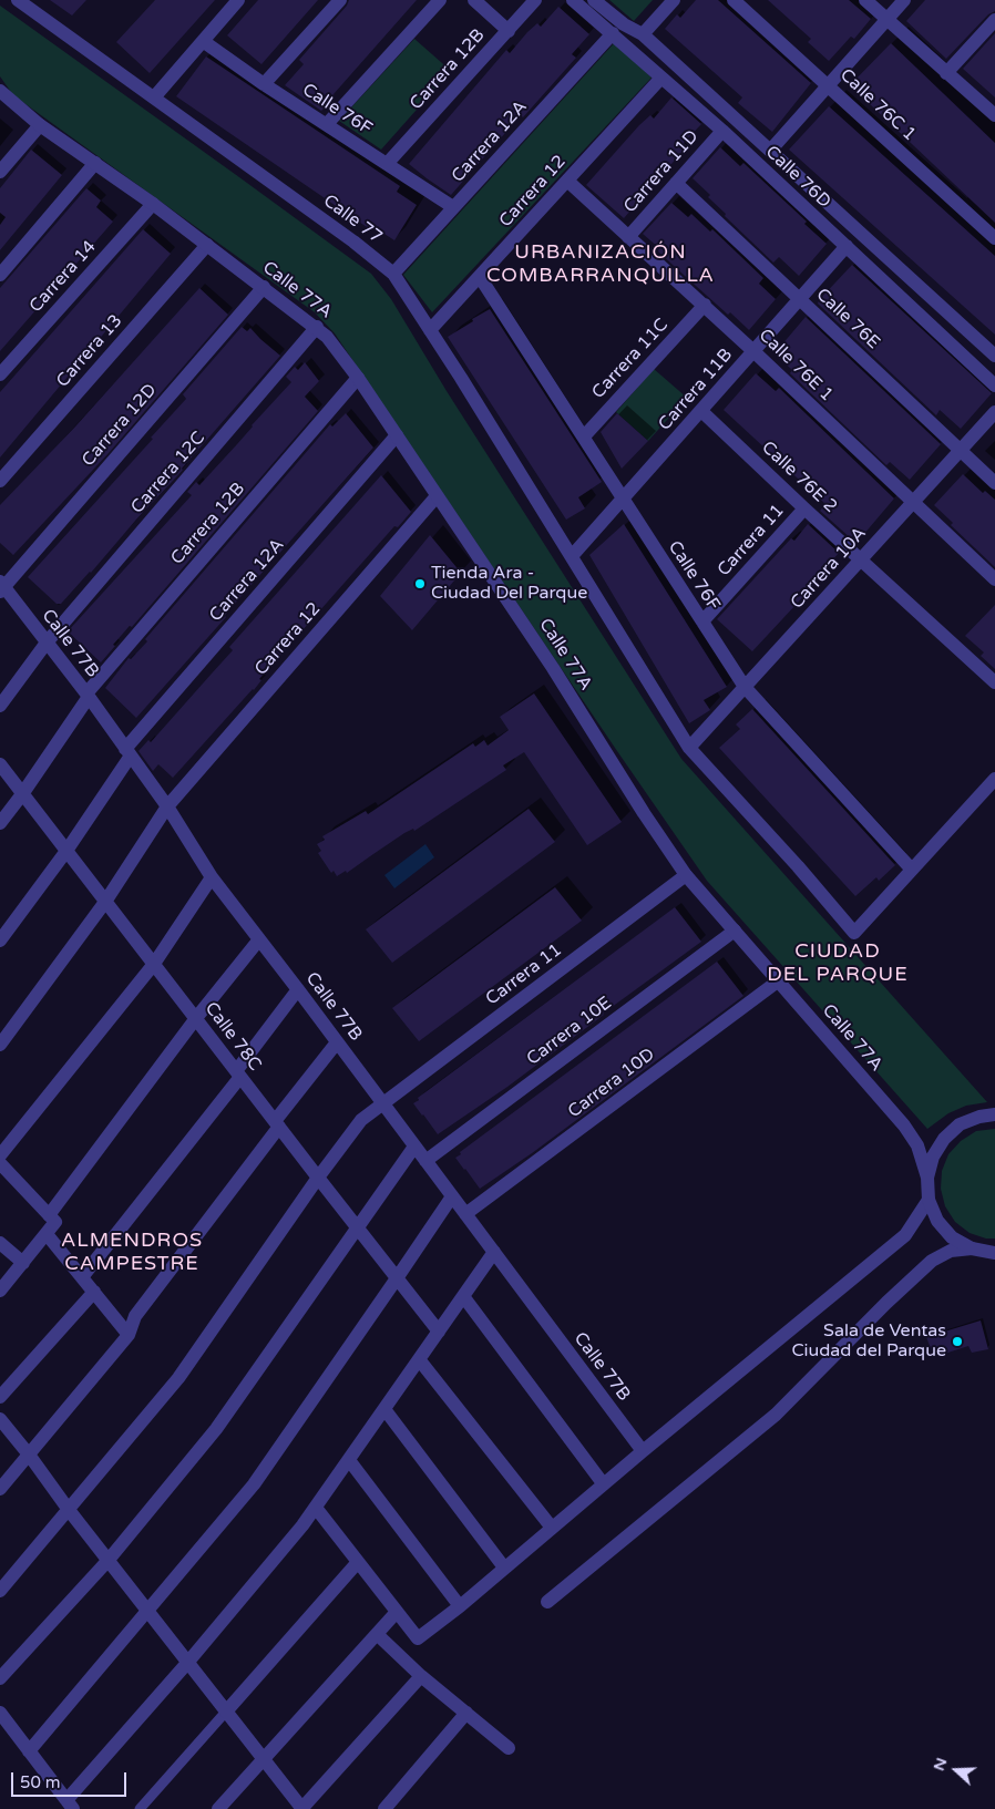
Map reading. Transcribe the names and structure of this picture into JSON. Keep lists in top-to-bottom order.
{
  "streets": {
    "street": [
      "Carrera 12B",
      "Calle 76C 1",
      "Calle 76F",
      "Carrera 12A",
      "Carrera 11D",
      "Calle 76D",
      "Carrera 12",
      "Calle 77",
      "Carrera 14",
      "Calle 77A",
      "Calle 76E",
      "Carrera 13",
      "Carrera 11C",
      "Calle 76E 1",
      "Carrera 11B",
      "Carrera 12D",
      "Carrera 12C",
      "Calle 76E 2",
      "Carrera 11",
      "Carrera 10A",
      "Calle 77B",
      "Carrera 10E",
      "Calle 78C",
      "Carrera 10D"
    ]
  },
  "crossings": [
    ["Carrera 12B", "Calle 76F"],
    ["Carrera 12B", "Calle 77A"],
    ["Carrera 12B", "Calle 77B"],
    ["Carrera 12B", "Calle 78C"],
    ["Calle 76F", "Carrera 12A"],
    ["Calle 76F", "Carrera 12"],
    ["Calle 76F", "Calle 77"],
    ["Calle 76F", "Carrera 11C"],
    ["Calle 76F", "Carrera 11B"],
    ["Calle 76F", "Carrera 11"],
    ["Calle 76F", "Carrera 10A"],
    ["Carrera 12A", "Calle 76D"],
    ["Carrera 12A", "Calle 77"],
    ["Carrera 12A", "Calle 77A"],
    ["Carrera 12A", "Calle 77B"],
    ["Carrera 12A", "Calle 78C"],
    ["Carrera 11D", "Calle 76D"],
    ["Carrera 11D", "Calle 76E"],
    ["Carrera 11D", "Calle 76E 1"],
    ["Calle 76D", "Carrera 12"],
    ["Calle 76D", "Carrera 11B"],
    ["Carrera 12", "Calle 77"],
    ["Carrera 12", "Calle 77A"],
    ["Carrera 12", "Calle 76E 1"],
    ["Carrera 12", "Calle 77B"],
    ["Carrera 12", "Calle 78C"],
    ["Calle 77", "Carrera 11B"],
    ["Calle 77", "Carrera 10A"],
    ["Carrera 14", "Calle 77A"],
    ["Calle 77A", "Carrera 13"],
    ["Calle 77A", "Carrera 12D"],
    ["Calle 77A", "Carrera 12C"],
    ["Calle 77A", "Carrera 11"],
    ["Calle 77A", "Carrera 10E"],
    ["Calle 77A", "Carrera 10D"],
    ["Calle 76E", "Carrera 11B"],
    ["Calle 76E", "Carrera 10A"],
    ["Carrera 11C", "Calle 76E 1"],
    ["Calle 76E 1", "Carrera 11B"],
    ["Calle 76E 1", "Carrera 10A"],
    ["Carrera 11B", "Calle 76E 2"],
    ["Carrera 12D", "Calle 77B"],
    ["Carrera 12C", "Calle 77B"],
    ["Calle 76E 2", "Carrera 11"],
    ["Calle 76E 2", "Carrera 10A"],
    ["Carrera 11", "Calle 77B"],
    ["Carrera 11", "Calle 78C"],
    ["Calle 77B", "Carrera 10E"],
    ["Calle 77B", "Carrera 10D"]
  ],
  "districts": ["URBANIZACIÓN COMBARRANQUILLA", "CIUDAD DEL PARQUE", "ALMENDROS CAMPESTRE"],
  "places": ["Tienda Ara - Ciudad Del Parque", "Sala de Ventas Ciudad del Parque"],
  "scale_bar": "50 m",
  "north": "left"
}
